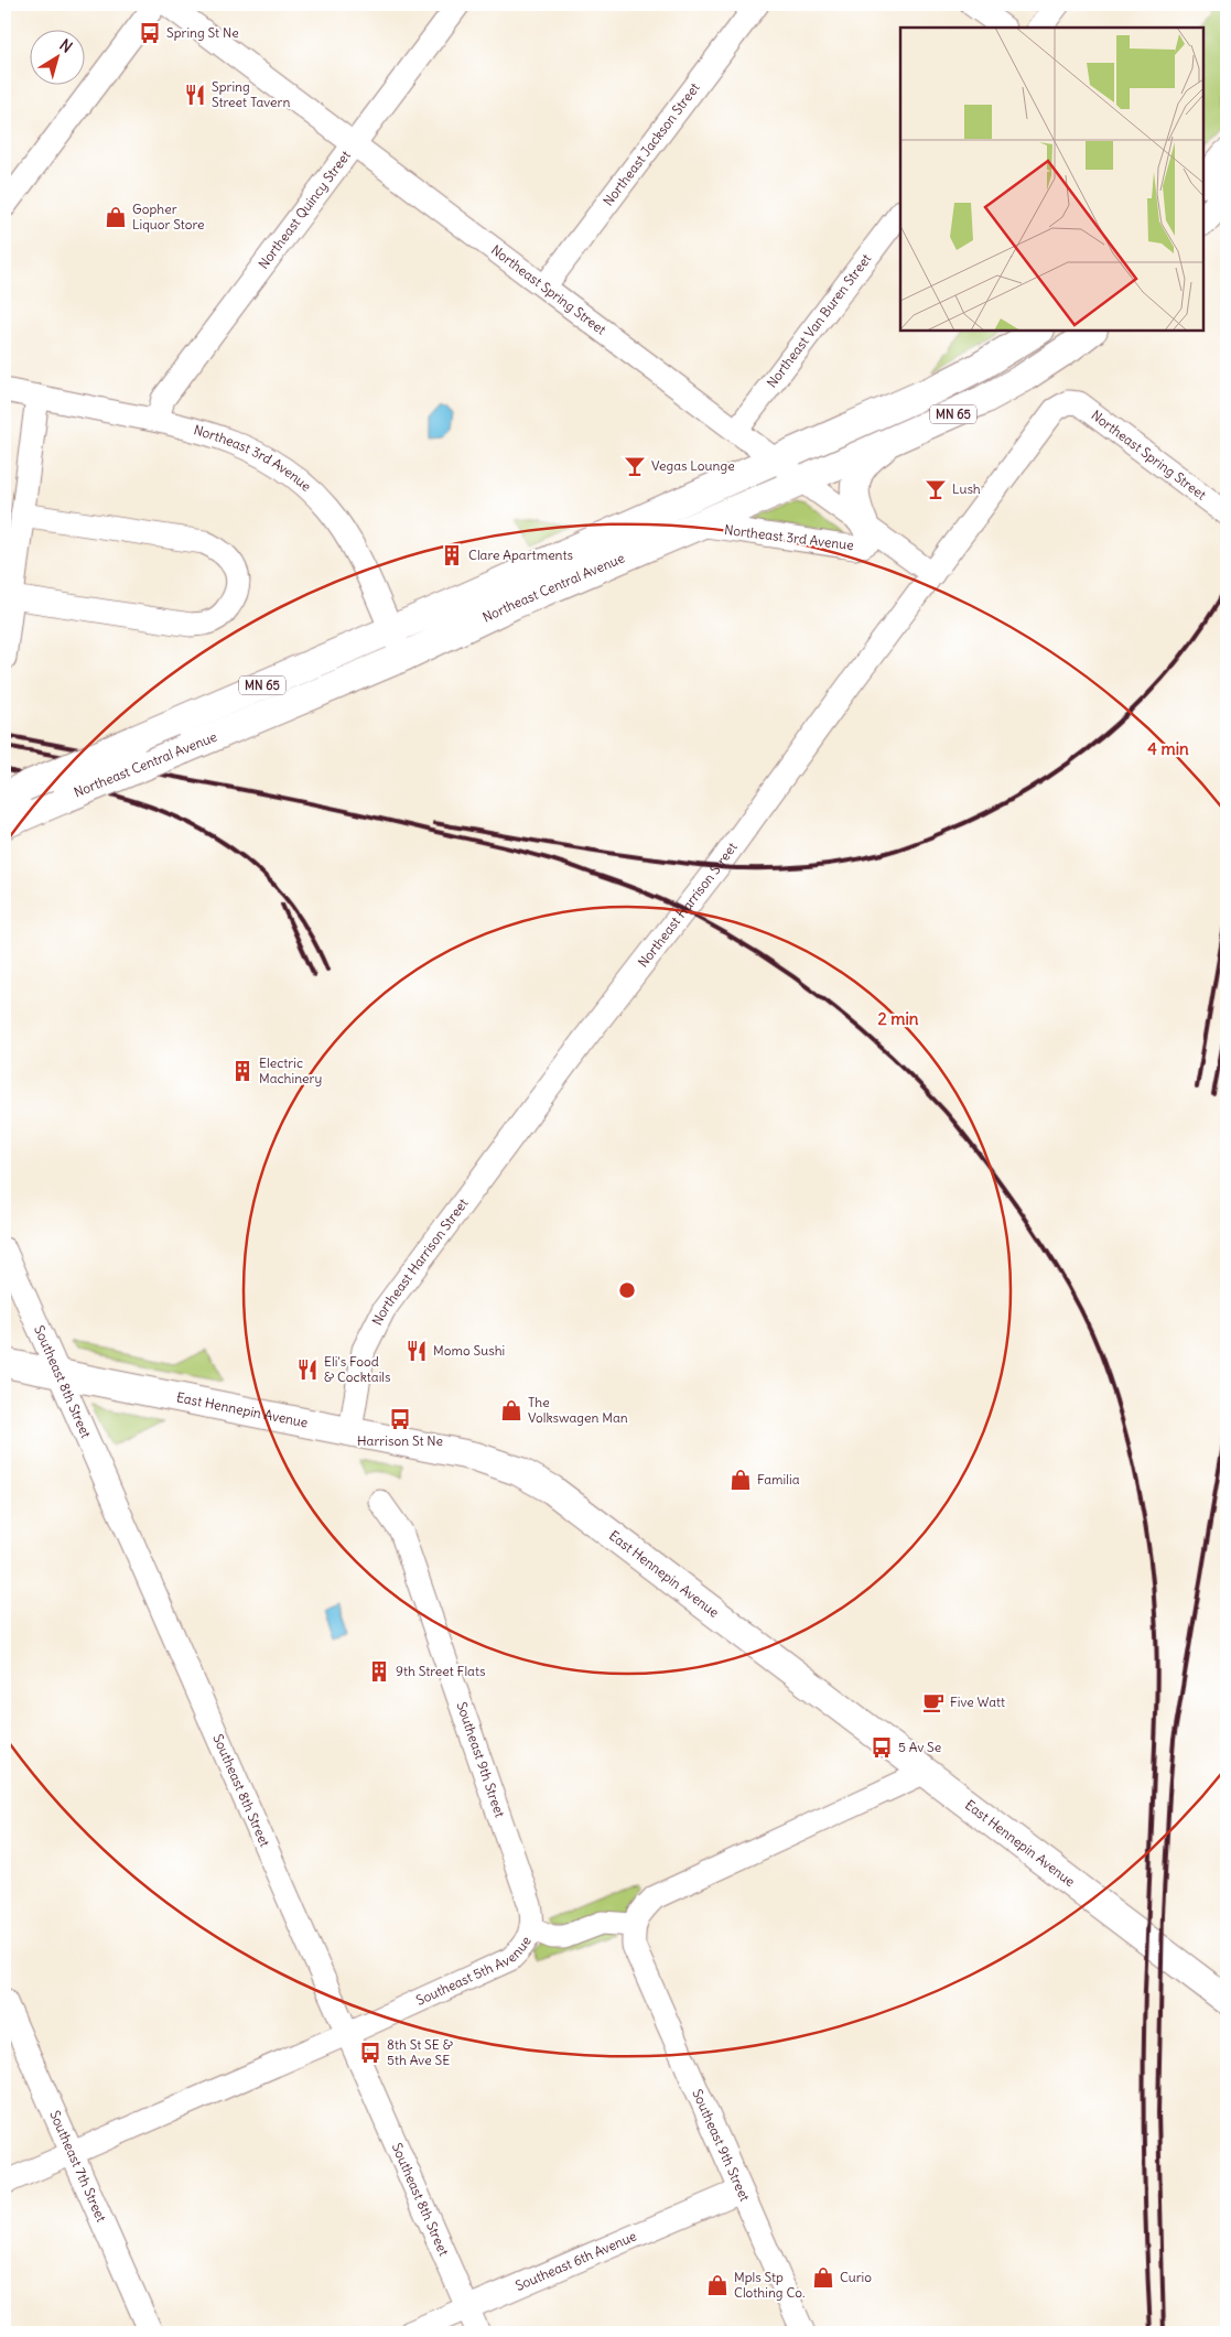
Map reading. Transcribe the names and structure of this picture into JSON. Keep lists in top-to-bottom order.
{
  "streets": {
    "main road": ["MN 65", "Northeast Central Avenue", "East Hennepin Avenue"],
    "street": [
      "Northeast Jackson Street",
      "Northeast Quincy Street",
      "Northeast Spring Street",
      "Northeast Van Buren Street",
      "Northeast 3rd Avenue",
      "Northeast Harrison Street",
      "Southeast 8th Street",
      "Southeast 9th Street",
      "Southeast 5th Avenue",
      "Southeast 7th Street",
      "Southeast 6th Avenue"
    ]
  },
  "crossings": [
    ["Northeast Jackson Street", "Northeast Spring Street"],
    ["Northeast Quincy Street", "Northeast Spring Street"],
    ["Northeast Quincy Street", "Northeast 3rd Avenue"],
    ["Northeast Spring Street", "Northeast Van Buren Street"],
    ["Northeast Spring Street", "Northeast 3rd Avenue"],
    ["Northeast Spring Street", "Northeast Central Avenue"],
    ["Northeast Spring Street", "Northeast Harrison Street"],
    ["Northeast 3rd Avenue", "Northeast Central Avenue"],
    ["Northeast Harrison Street", "East Hennepin Avenue"],
    ["Southeast 8th Street", "East Hennepin Avenue"],
    ["Southeast 8th Street", "Southeast 5th Avenue"],
    ["Southeast 8th Street", "Southeast 6th Avenue"],
    ["Southeast 9th Street", "Southeast 5th Avenue"],
    ["Southeast 9th Street", "Southeast 6th Avenue"],
    ["Southeast 5th Avenue", "Southeast 7th Street"]
  ],
  "places": {
    "bus stop": [
      "Spring St Ne",
      "Harrison St Ne",
      "5 Av Se",
      "8th St SE & 5th Ave SE"
    ],
    "restaurant": ["Spring Street Tavern", "Momo Sushi", "Eli's Food & Cocktails"],
    "shop": [
      "Gopher Liquor Store",
      "The Volkswagen Man",
      "Familia",
      "Curio",
      "Mpls Stp Clothing Co."
    ],
    "bar": ["Vegas Lounge", "Lush"],
    "building": ["Clare Apartments", "Electric Machinery", "9th Street Flats"],
    "cafe": ["Five Watt"]
  },
  "north": "top right",
  "rings": ["4 min", "2 min"]
}
